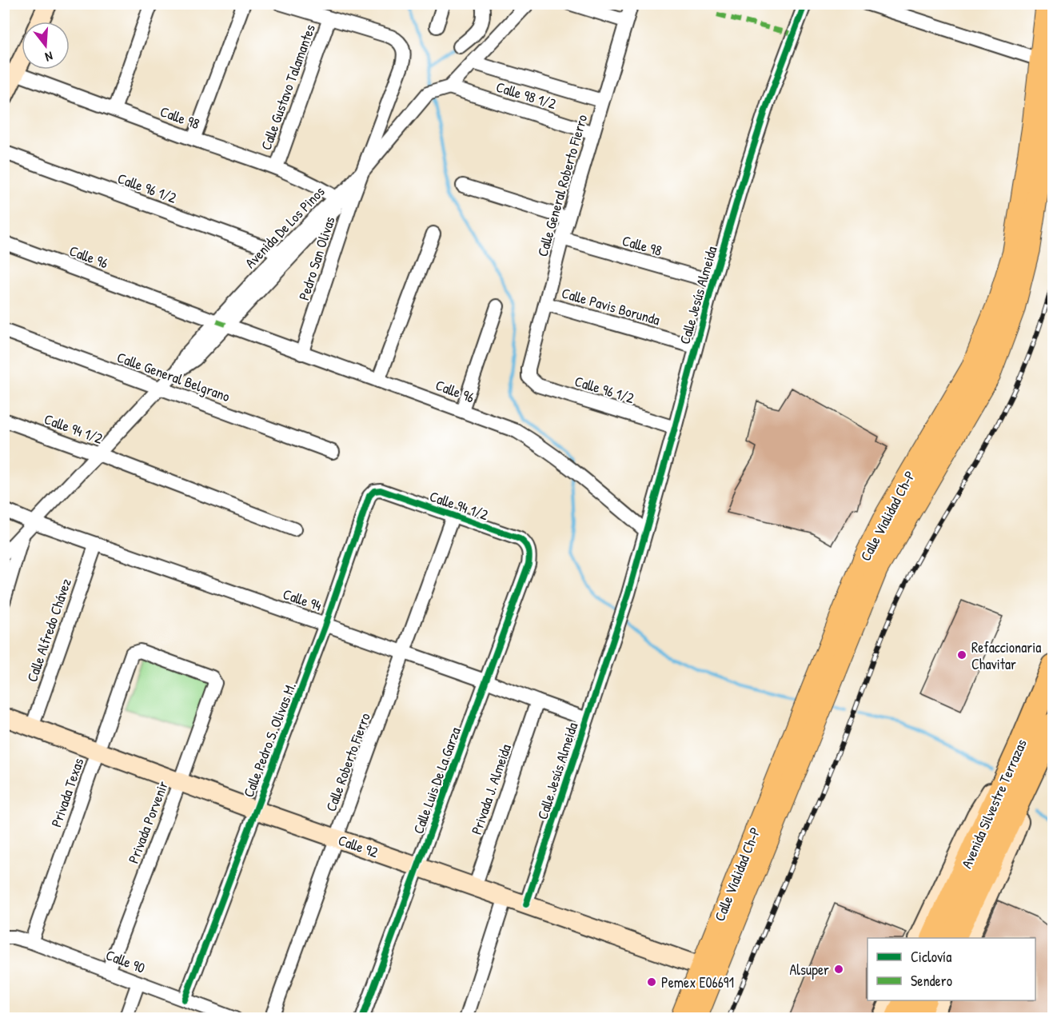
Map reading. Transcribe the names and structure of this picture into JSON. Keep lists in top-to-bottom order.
{
  "streets": {
    "highway": ["Avenida Silvestre Terrazas"],
    "main road": ["Calle Vialidad Ch-P"],
    "street": [
      "Calle Gustavo Talamantes",
      "Calle 98 1/2",
      "Calle 98",
      "Calle General Roberto Fierro",
      "Calle 96 1/2",
      "Avenida De Los Pinos",
      "Calle 96",
      "Pedro San Olivas",
      "Calle Jesús Almeida",
      "Calle Pavis Borunda",
      "Calle General Belgrano",
      "Calle 94 1/2",
      "Calle 94",
      "Calle Alfredo Chávez",
      "Calle Pedro S. Olivas M.",
      "Calle Roberto Fierro",
      "Calle Luis De La Garza",
      "Privada J. Almeida",
      "Privada Texas",
      "Privada Porvenir",
      "Calle 92",
      "Calle 90"
    ]
  },
  "crossings": [
    ["Calle Gustavo Talamantes", "Calle 98"],
    ["Calle Gustavo Talamantes", "Pedro San Olivas"],
    ["Calle 98 1/2", "Calle General Roberto Fierro"],
    ["Calle 98", "Calle General Roberto Fierro"],
    ["Calle 98", "Avenida De Los Pinos"],
    ["Calle 98", "Pedro San Olivas"],
    ["Calle 98", "Calle Jesús Almeida"],
    ["Calle General Roberto Fierro", "Calle 96 1/2"],
    ["Calle General Roberto Fierro", "Calle Pavis Borunda"],
    ["Calle 96 1/2", "Avenida De Los Pinos"],
    ["Calle 96 1/2", "Calle Jesús Almeida"],
    ["Avenida De Los Pinos", "Calle 96"],
    ["Avenida De Los Pinos", "Pedro San Olivas"],
    ["Avenida De Los Pinos", "Calle General Belgrano"],
    ["Avenida De Los Pinos", "Calle 94 1/2"],
    ["Avenida De Los Pinos", "Calle 94"],
    ["Calle 96", "Pedro San Olivas"],
    ["Calle 96", "Calle Jesús Almeida"],
    ["Calle Jesús Almeida", "Calle Pavis Borunda"],
    ["Calle Jesús Almeida", "Calle 94"],
    ["Calle Jesús Almeida", "Calle 92"],
    ["Calle 94 1/2", "Calle Pedro S. Olivas M."],
    ["Calle 94 1/2", "Calle Roberto Fierro"],
    ["Calle 94 1/2", "Calle Luis De La Garza"],
    ["Calle Vialidad Ch-P", "Calle 92"],
    ["Calle 94", "Calle Alfredo Chávez"],
    ["Calle 94", "Calle Pedro S. Olivas M."],
    ["Calle 94", "Calle Roberto Fierro"],
    ["Calle 94", "Calle Luis De La Garza"],
    ["Calle 94", "Privada J. Almeida"],
    ["Calle Alfredo Chávez", "Calle 92"],
    ["Calle Pedro S. Olivas M.", "Calle 92"],
    ["Calle Pedro S. Olivas M.", "Calle 90"],
    ["Calle Roberto Fierro", "Calle 92"],
    ["Calle Luis De La Garza", "Calle 92"],
    ["Privada J. Almeida", "Calle 92"],
    ["Privada Texas", "Privada Porvenir"],
    ["Privada Texas", "Calle 92"],
    ["Privada Texas", "Calle 90"],
    ["Privada Porvenir", "Calle 92"],
    ["Privada Porvenir", "Calle 90"]
  ],
  "places": ["Refaccionaria Chavitar", "Alsuper", "Pemex E06691"],
  "legend": ["Ciclovía", "Sendero"],
  "north": "bottom"
}
